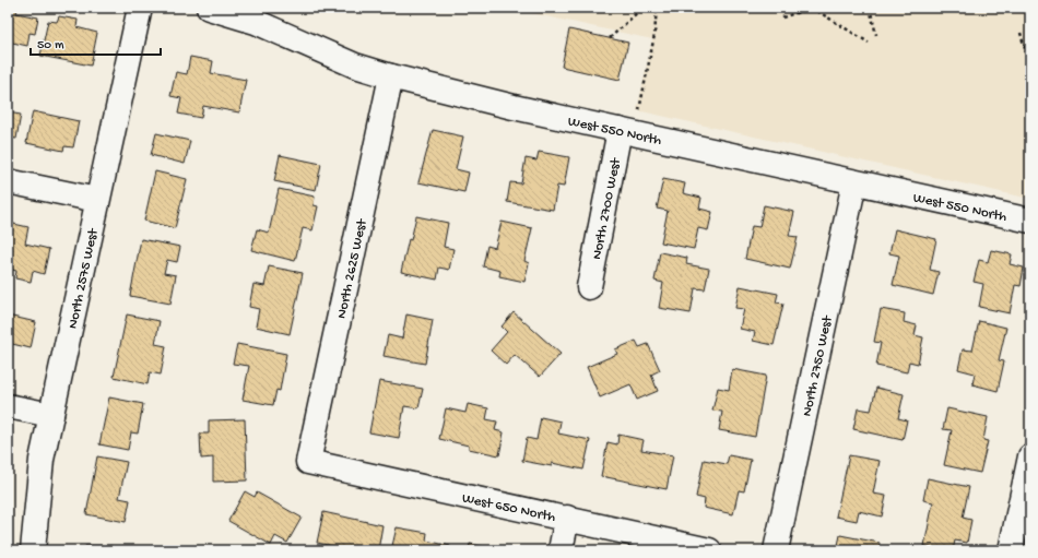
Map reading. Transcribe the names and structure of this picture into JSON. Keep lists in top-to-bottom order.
{
  "streets": {
    "street": [
      "West 550 North",
      "North 2700 West",
      "North 2625 West",
      "North 2575 West",
      "North 2750 West",
      "West 650 North"
    ]
  },
  "crossings": [
    ["West 550 North", "North 2700 West"],
    ["West 550 North", "North 2625 West"],
    ["West 550 North", "North 2750 West"],
    ["North 2625 West", "West 650 North"]
  ],
  "scale_bar": "50 m"
}
